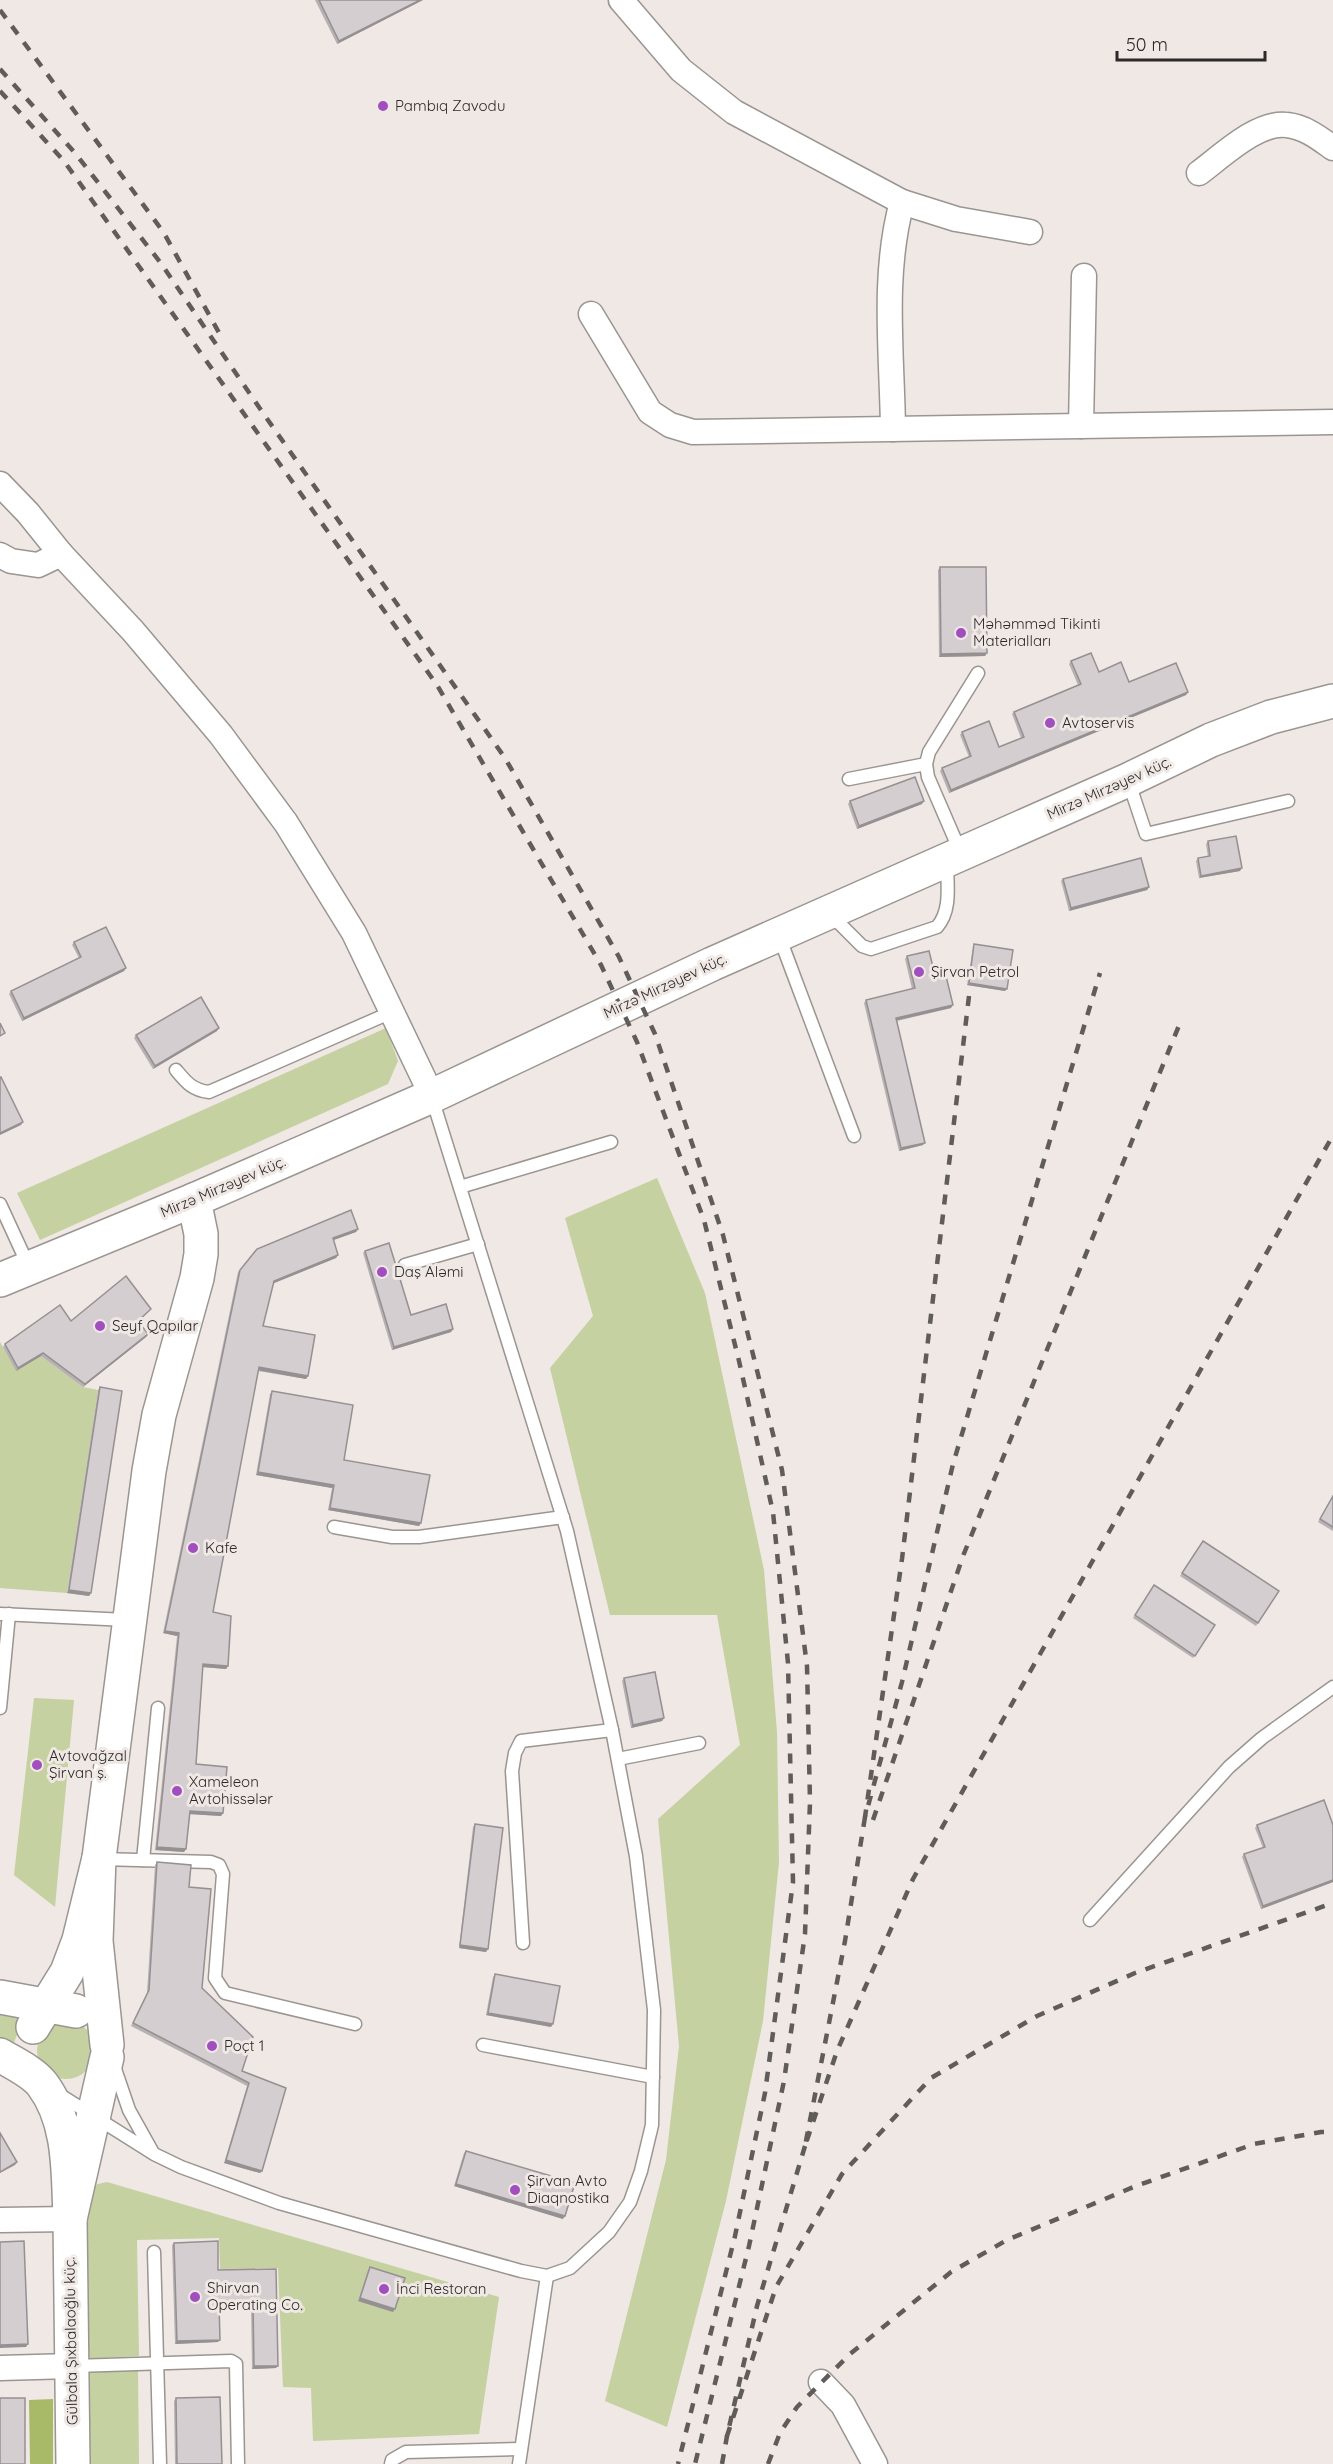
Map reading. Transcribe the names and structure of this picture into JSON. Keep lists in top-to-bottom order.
{
  "streets": {
    "main road": ["Mirzə Mirzəyev küç.", "Gülbala Şıxbalaoğlu küç."]
  },
  "places": [
    "Pambıq Zavodu",
    "Məhəmməd Tikinti Materialları",
    "Avtoservis",
    "Şirvan Petrol",
    "Daş Aləmi",
    "Seyf Qapılar",
    "Kafe",
    "Avtovağzal Şirvan ş.",
    "Xameleon Avtohissələr",
    "Poçt 1",
    "Şirvan Avto Diaqnostika",
    "İnci Restoran",
    "Shirvan Operating Co."
  ],
  "scale_bar": "50 m"
}
